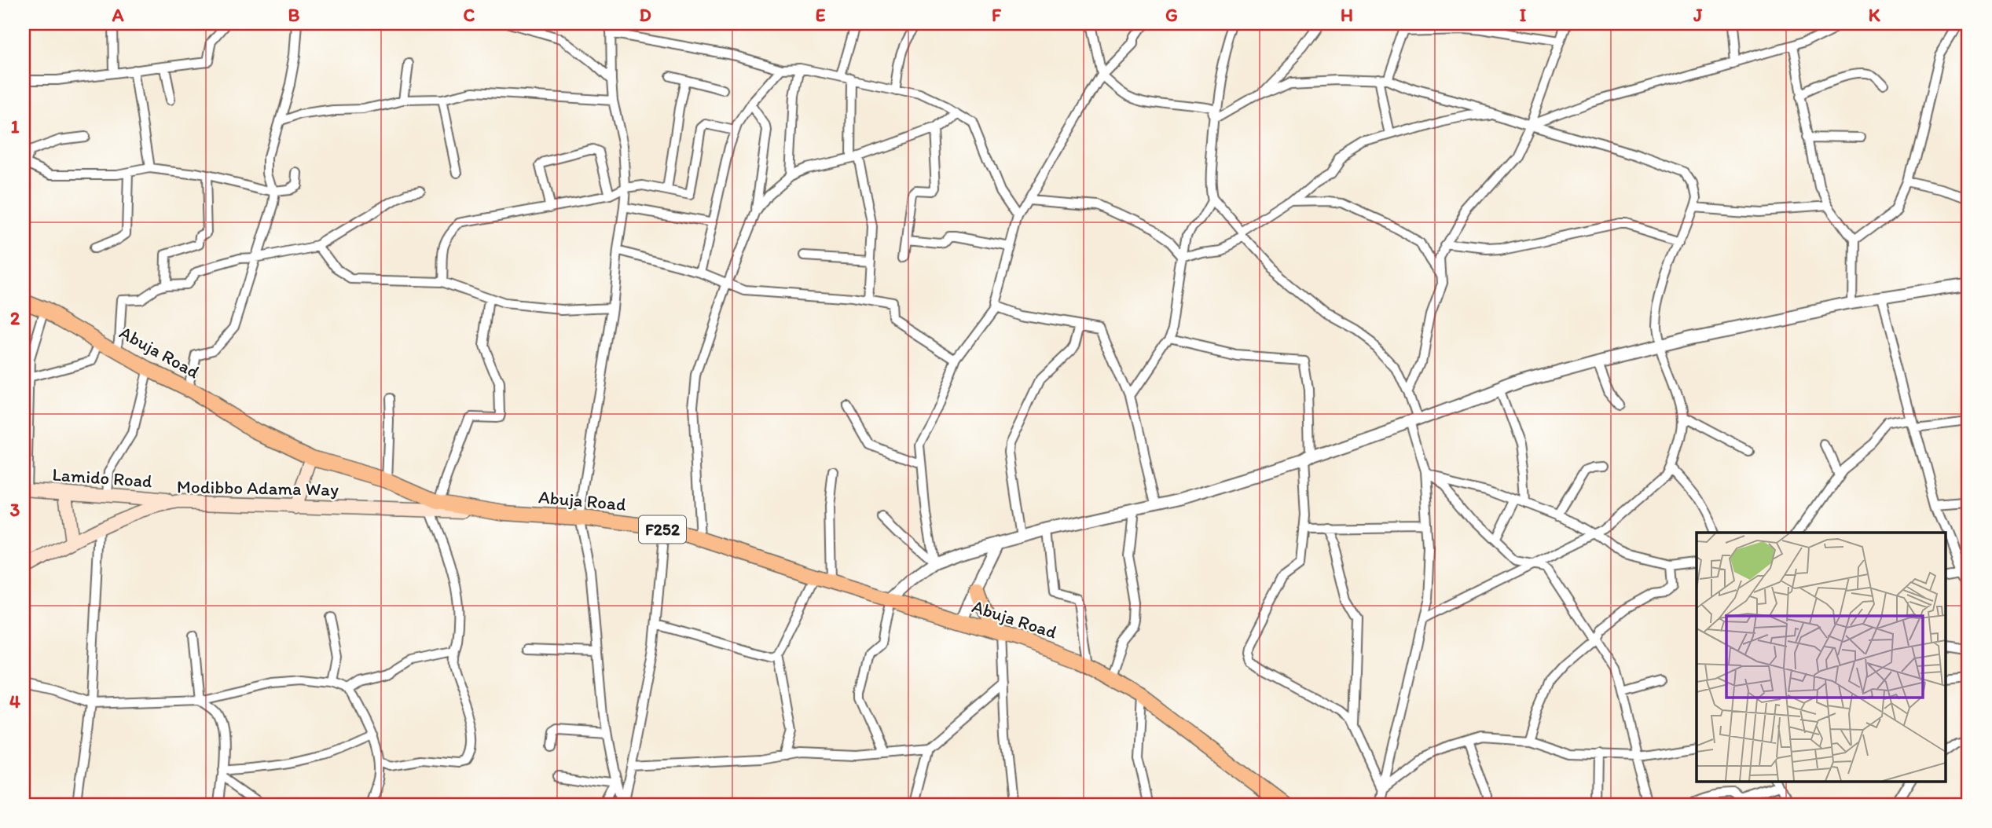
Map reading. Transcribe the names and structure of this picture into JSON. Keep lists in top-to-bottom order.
{
  "streets": {
    "main road": [
      "Abuja Road",
      "Lamido Road",
      "Modibbo Adama Way",
      "F252"
    ]
  },
  "crossings": [
    ["Abuja Road", "Modibbo Adama Way"],
    ["Lamido Road", "Modibbo Adama Way"]
  ],
  "grid": {
    "columns": [
      "A",
      "B",
      "C",
      "D",
      "E",
      "F",
      "G",
      "H",
      "I",
      "J",
      "K"
    ],
    "rows": [
      "1",
      "2",
      "3",
      "4"
    ]
  }
}
